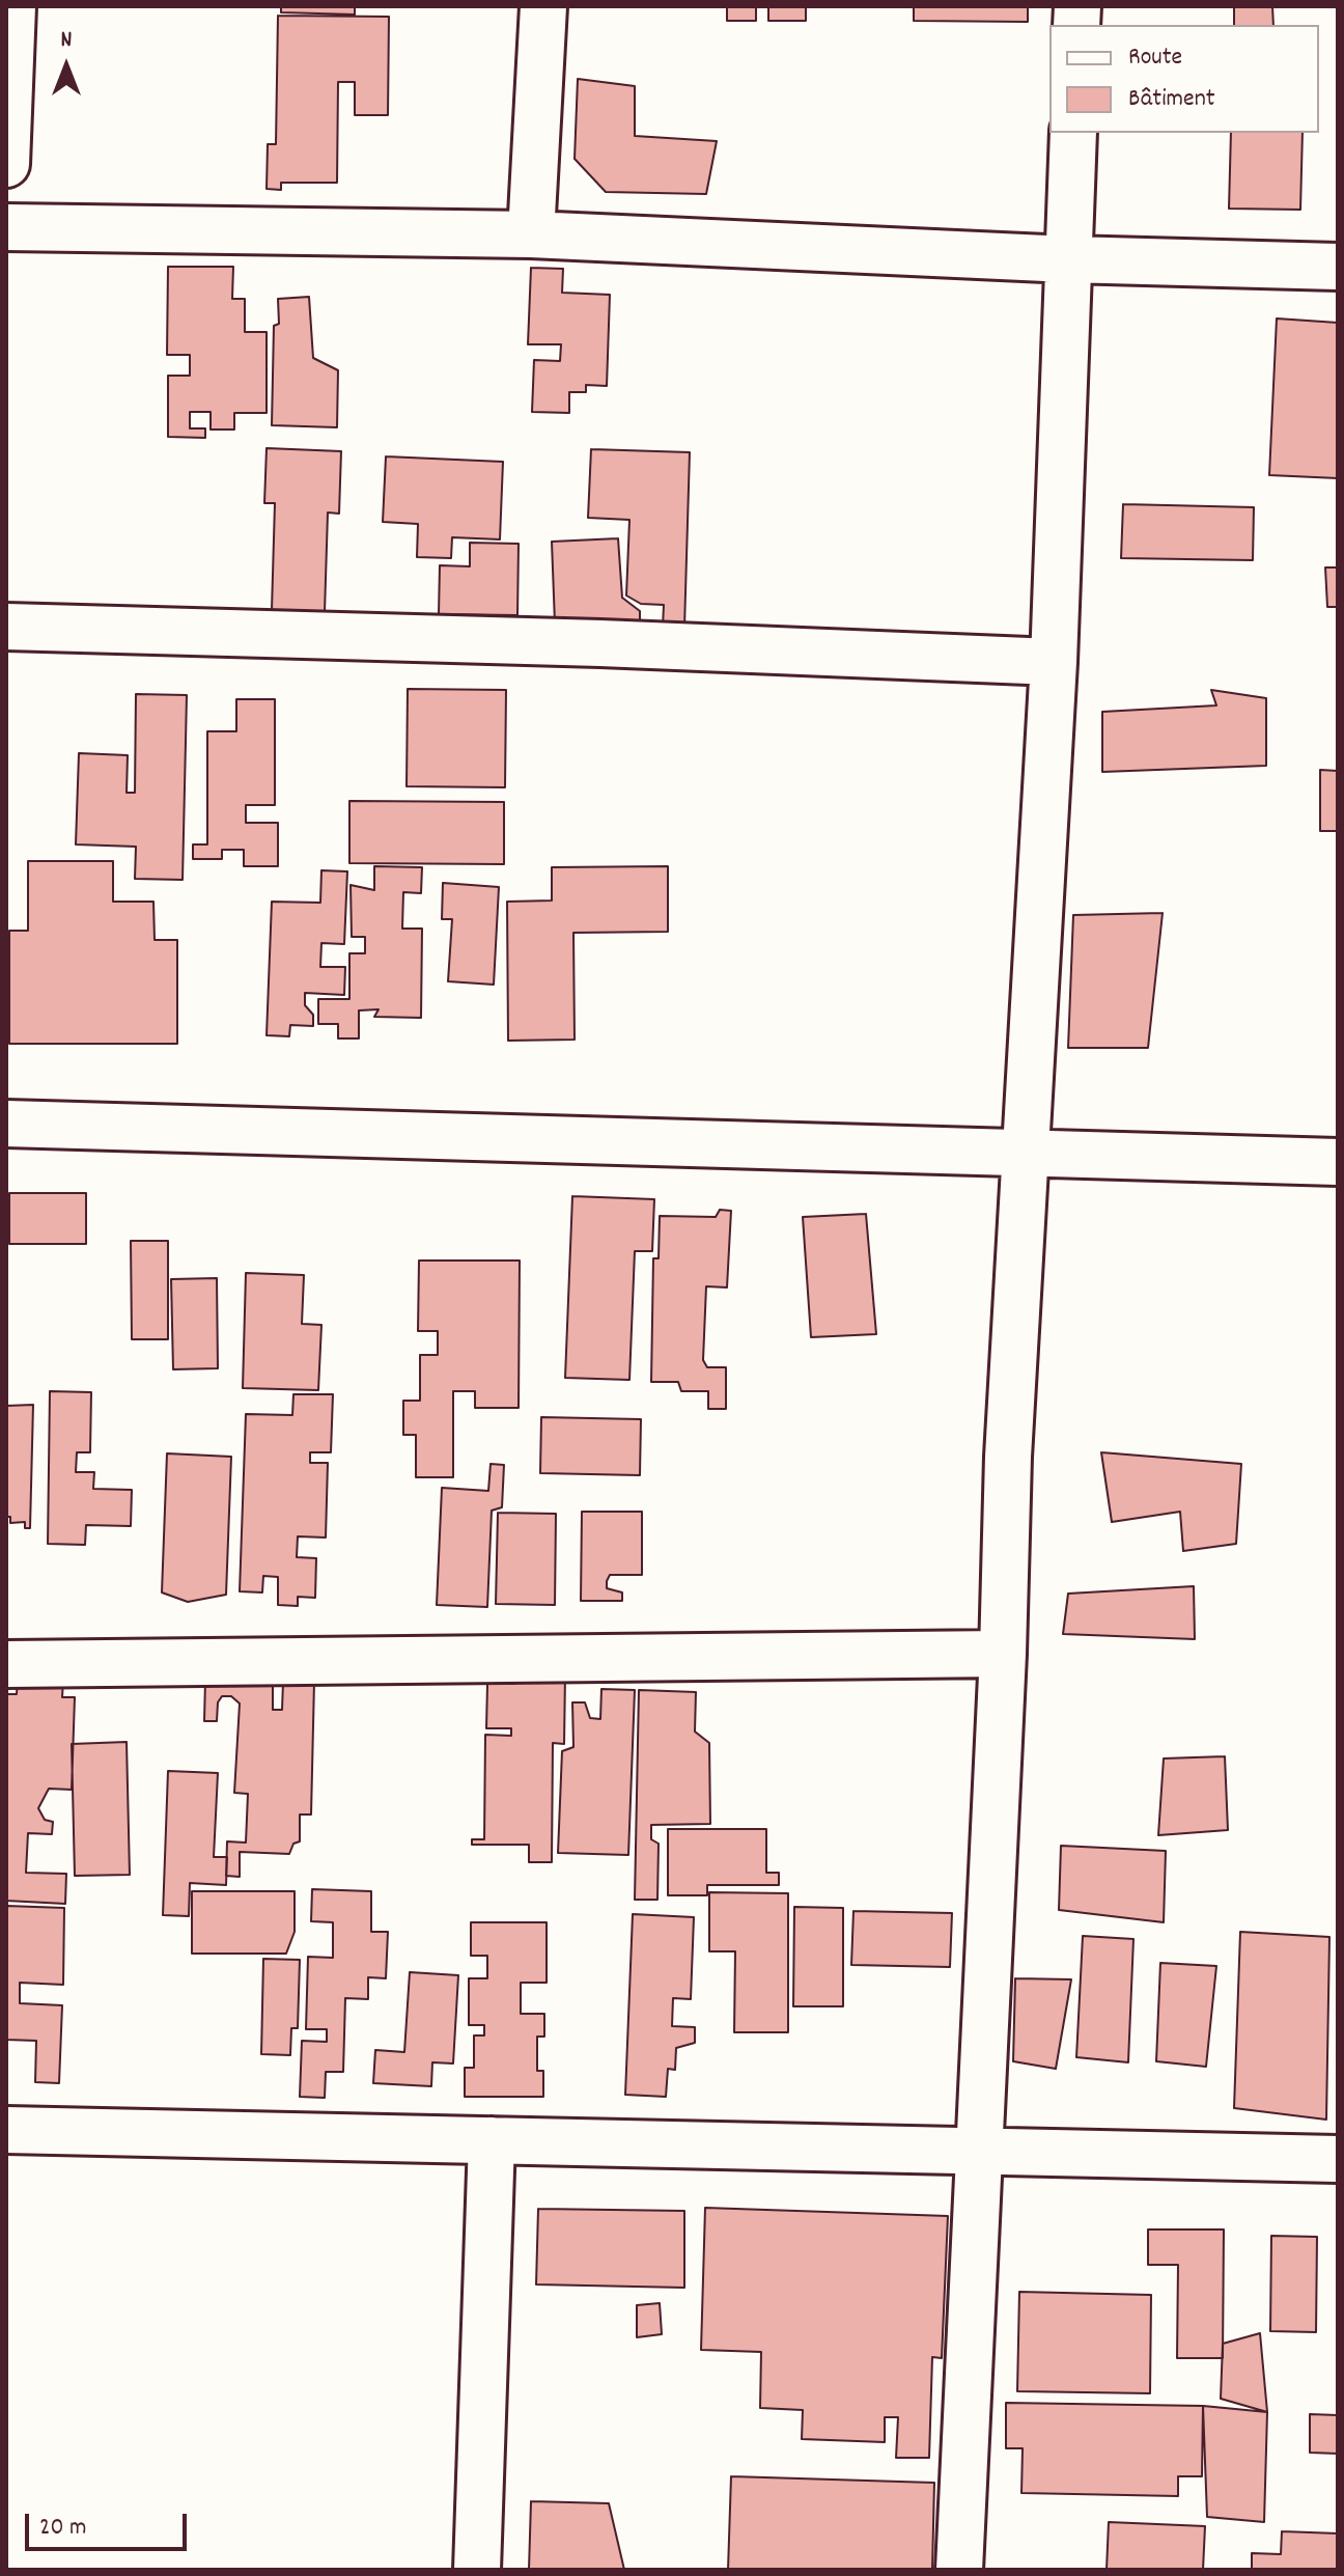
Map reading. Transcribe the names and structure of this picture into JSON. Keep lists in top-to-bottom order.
{
  "legend": ["Route", "Bâtiment"],
  "scale_bar": "20 m",
  "north": "top"
}
